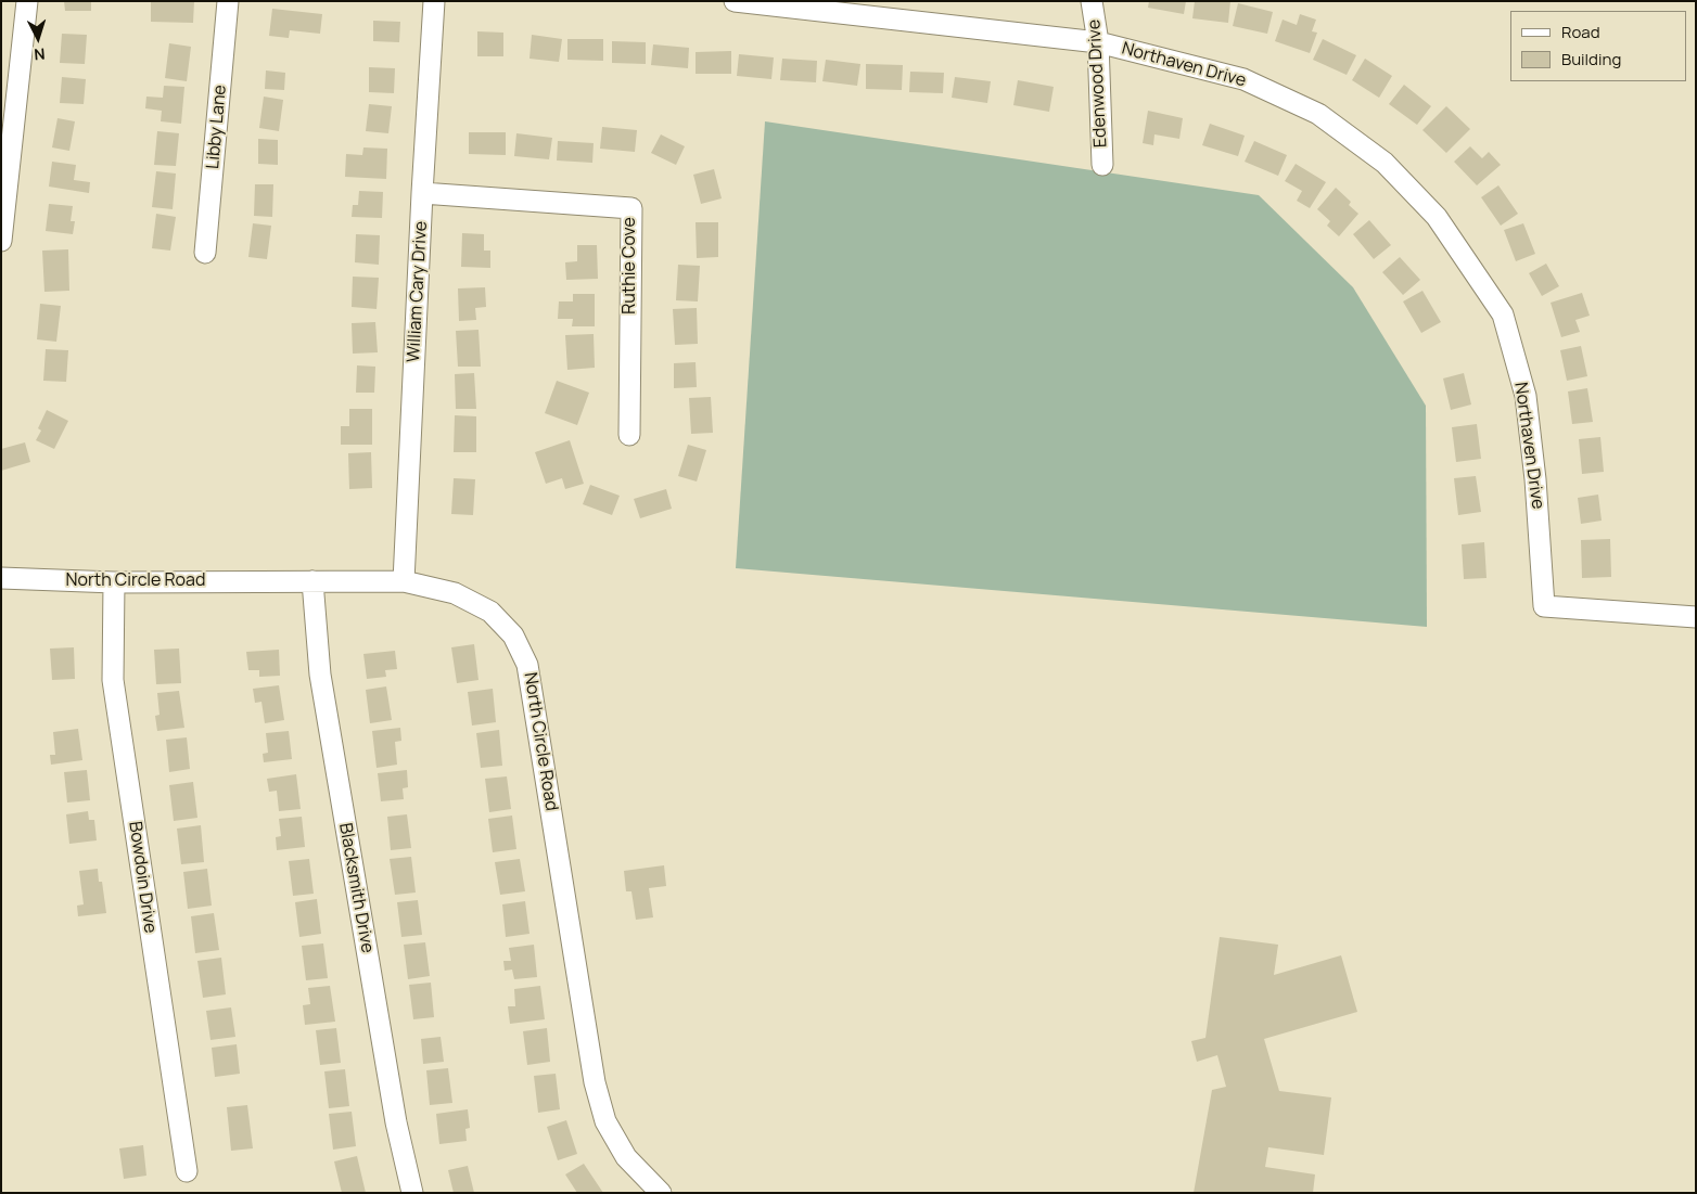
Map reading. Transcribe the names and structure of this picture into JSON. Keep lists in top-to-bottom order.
{
  "streets": {
    "street": [
      "Northaven Drive",
      "Edenwood Drive",
      "Libby Lane",
      "Ruthie Cove",
      "William Cary Drive",
      "North Circle Road",
      "Bowdoin Drive",
      "Blacksmith Drive"
    ]
  },
  "crossings": [
    ["Northaven Drive", "Edenwood Drive"],
    ["Ruthie Cove", "William Cary Drive"],
    ["William Cary Drive", "North Circle Road"],
    ["North Circle Road", "Bowdoin Drive"],
    ["North Circle Road", "Blacksmith Drive"]
  ],
  "legend": ["Road", "Building"],
  "north": "bottom"
}
